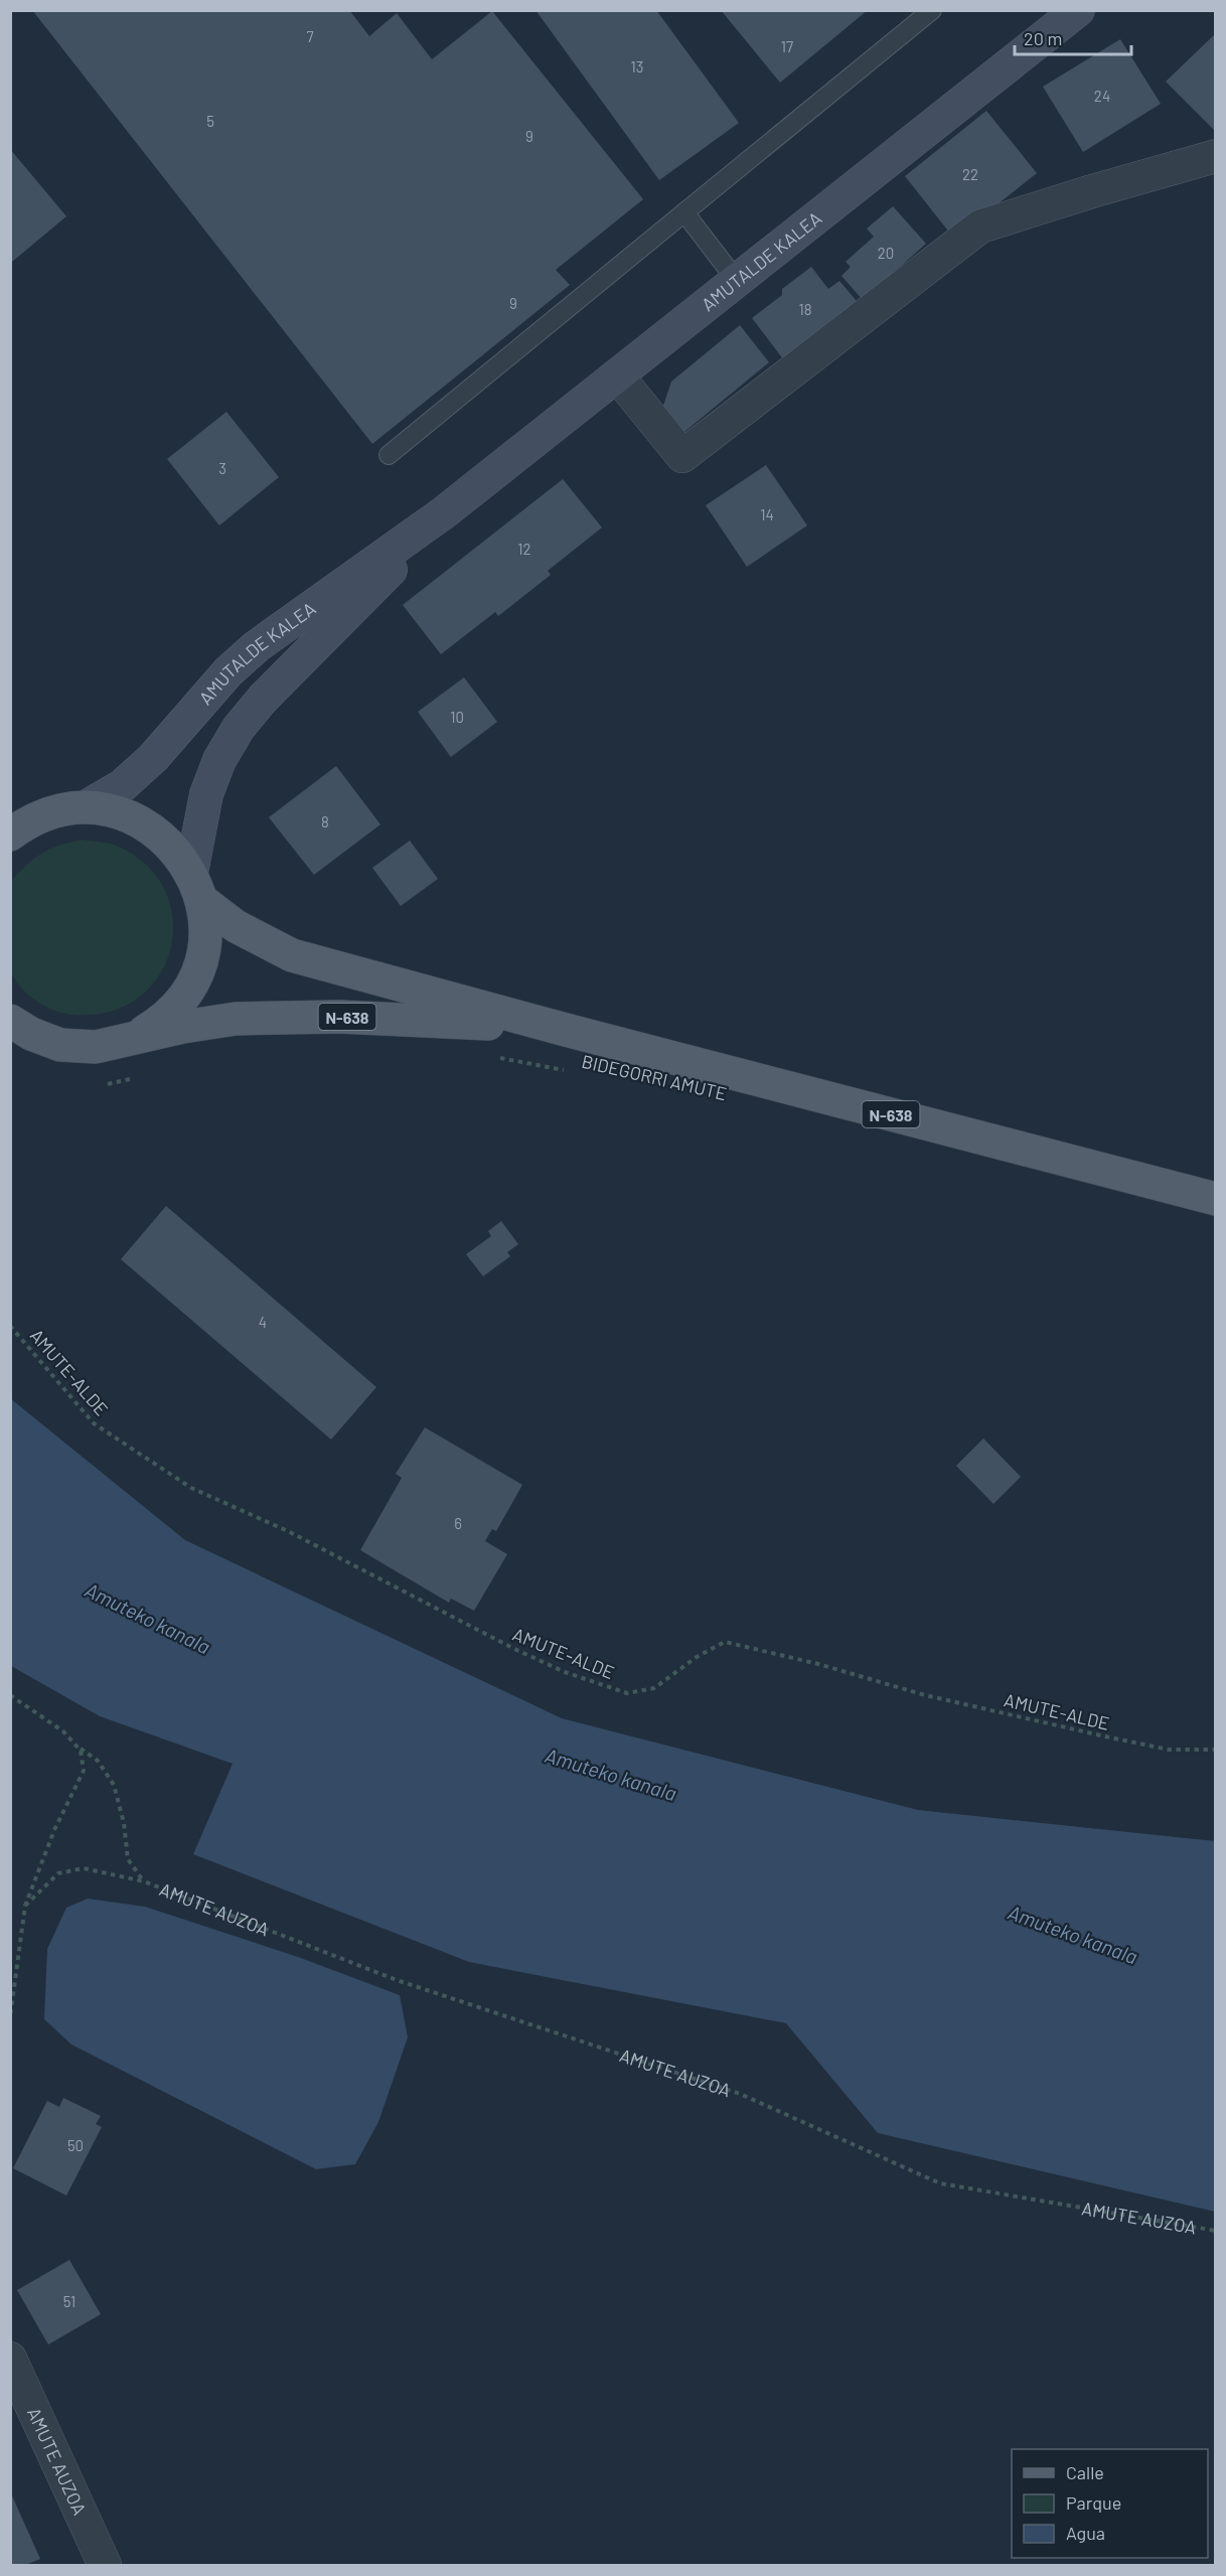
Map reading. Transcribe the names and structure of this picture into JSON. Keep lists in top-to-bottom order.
{
  "streets": {
    "main road": ["AMUTALDE KALEA", "N-638"],
    "street": ["AMUTE AUZOA"],
    "path": ["BIDEGORRI AMUTE", "AMUTE-ALDE"]
  },
  "crossings": [
    ["AMUTALDE KALEA", "N-638"]
  ],
  "water": ["Amuteko kanala"],
  "house_numbers": [
    "7",
    "17",
    "13",
    "24",
    "5",
    "9",
    "22",
    "20",
    "9",
    "18",
    "3",
    "14",
    "12",
    "10",
    "8",
    "4",
    "6",
    "50",
    "51"
  ],
  "legend": ["Calle", "Parque", "Agua"],
  "scale_bar": "20 m"
}
